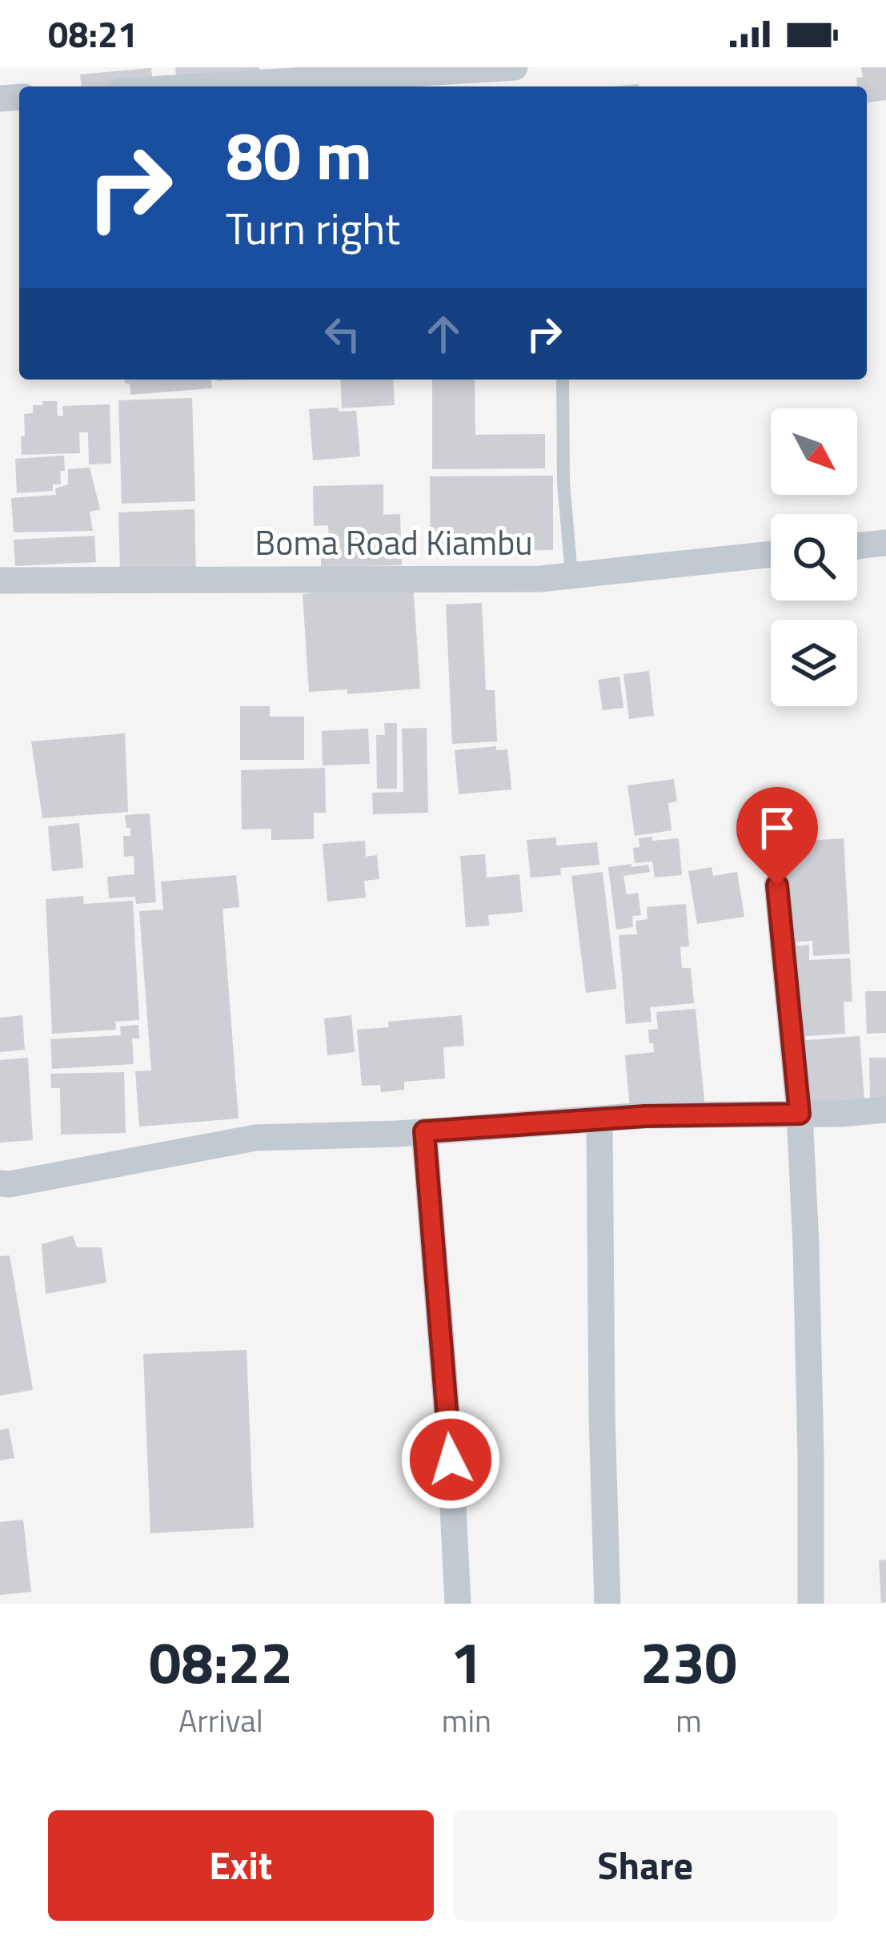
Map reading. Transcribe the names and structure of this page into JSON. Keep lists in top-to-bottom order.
{
  "streets": {
    "street": ["Boma Road Kiambu"]
  },
  "north": "bottom right",
  "page": {
    "status": "08:21",
    "turn": ["80 m", "Turn right"],
    "eta": [
      "08:22",
      "Arrival",
      "1",
      "min",
      "230",
      "m"
    ],
    "buttons": ["Exit", "Share"]
  }
}
